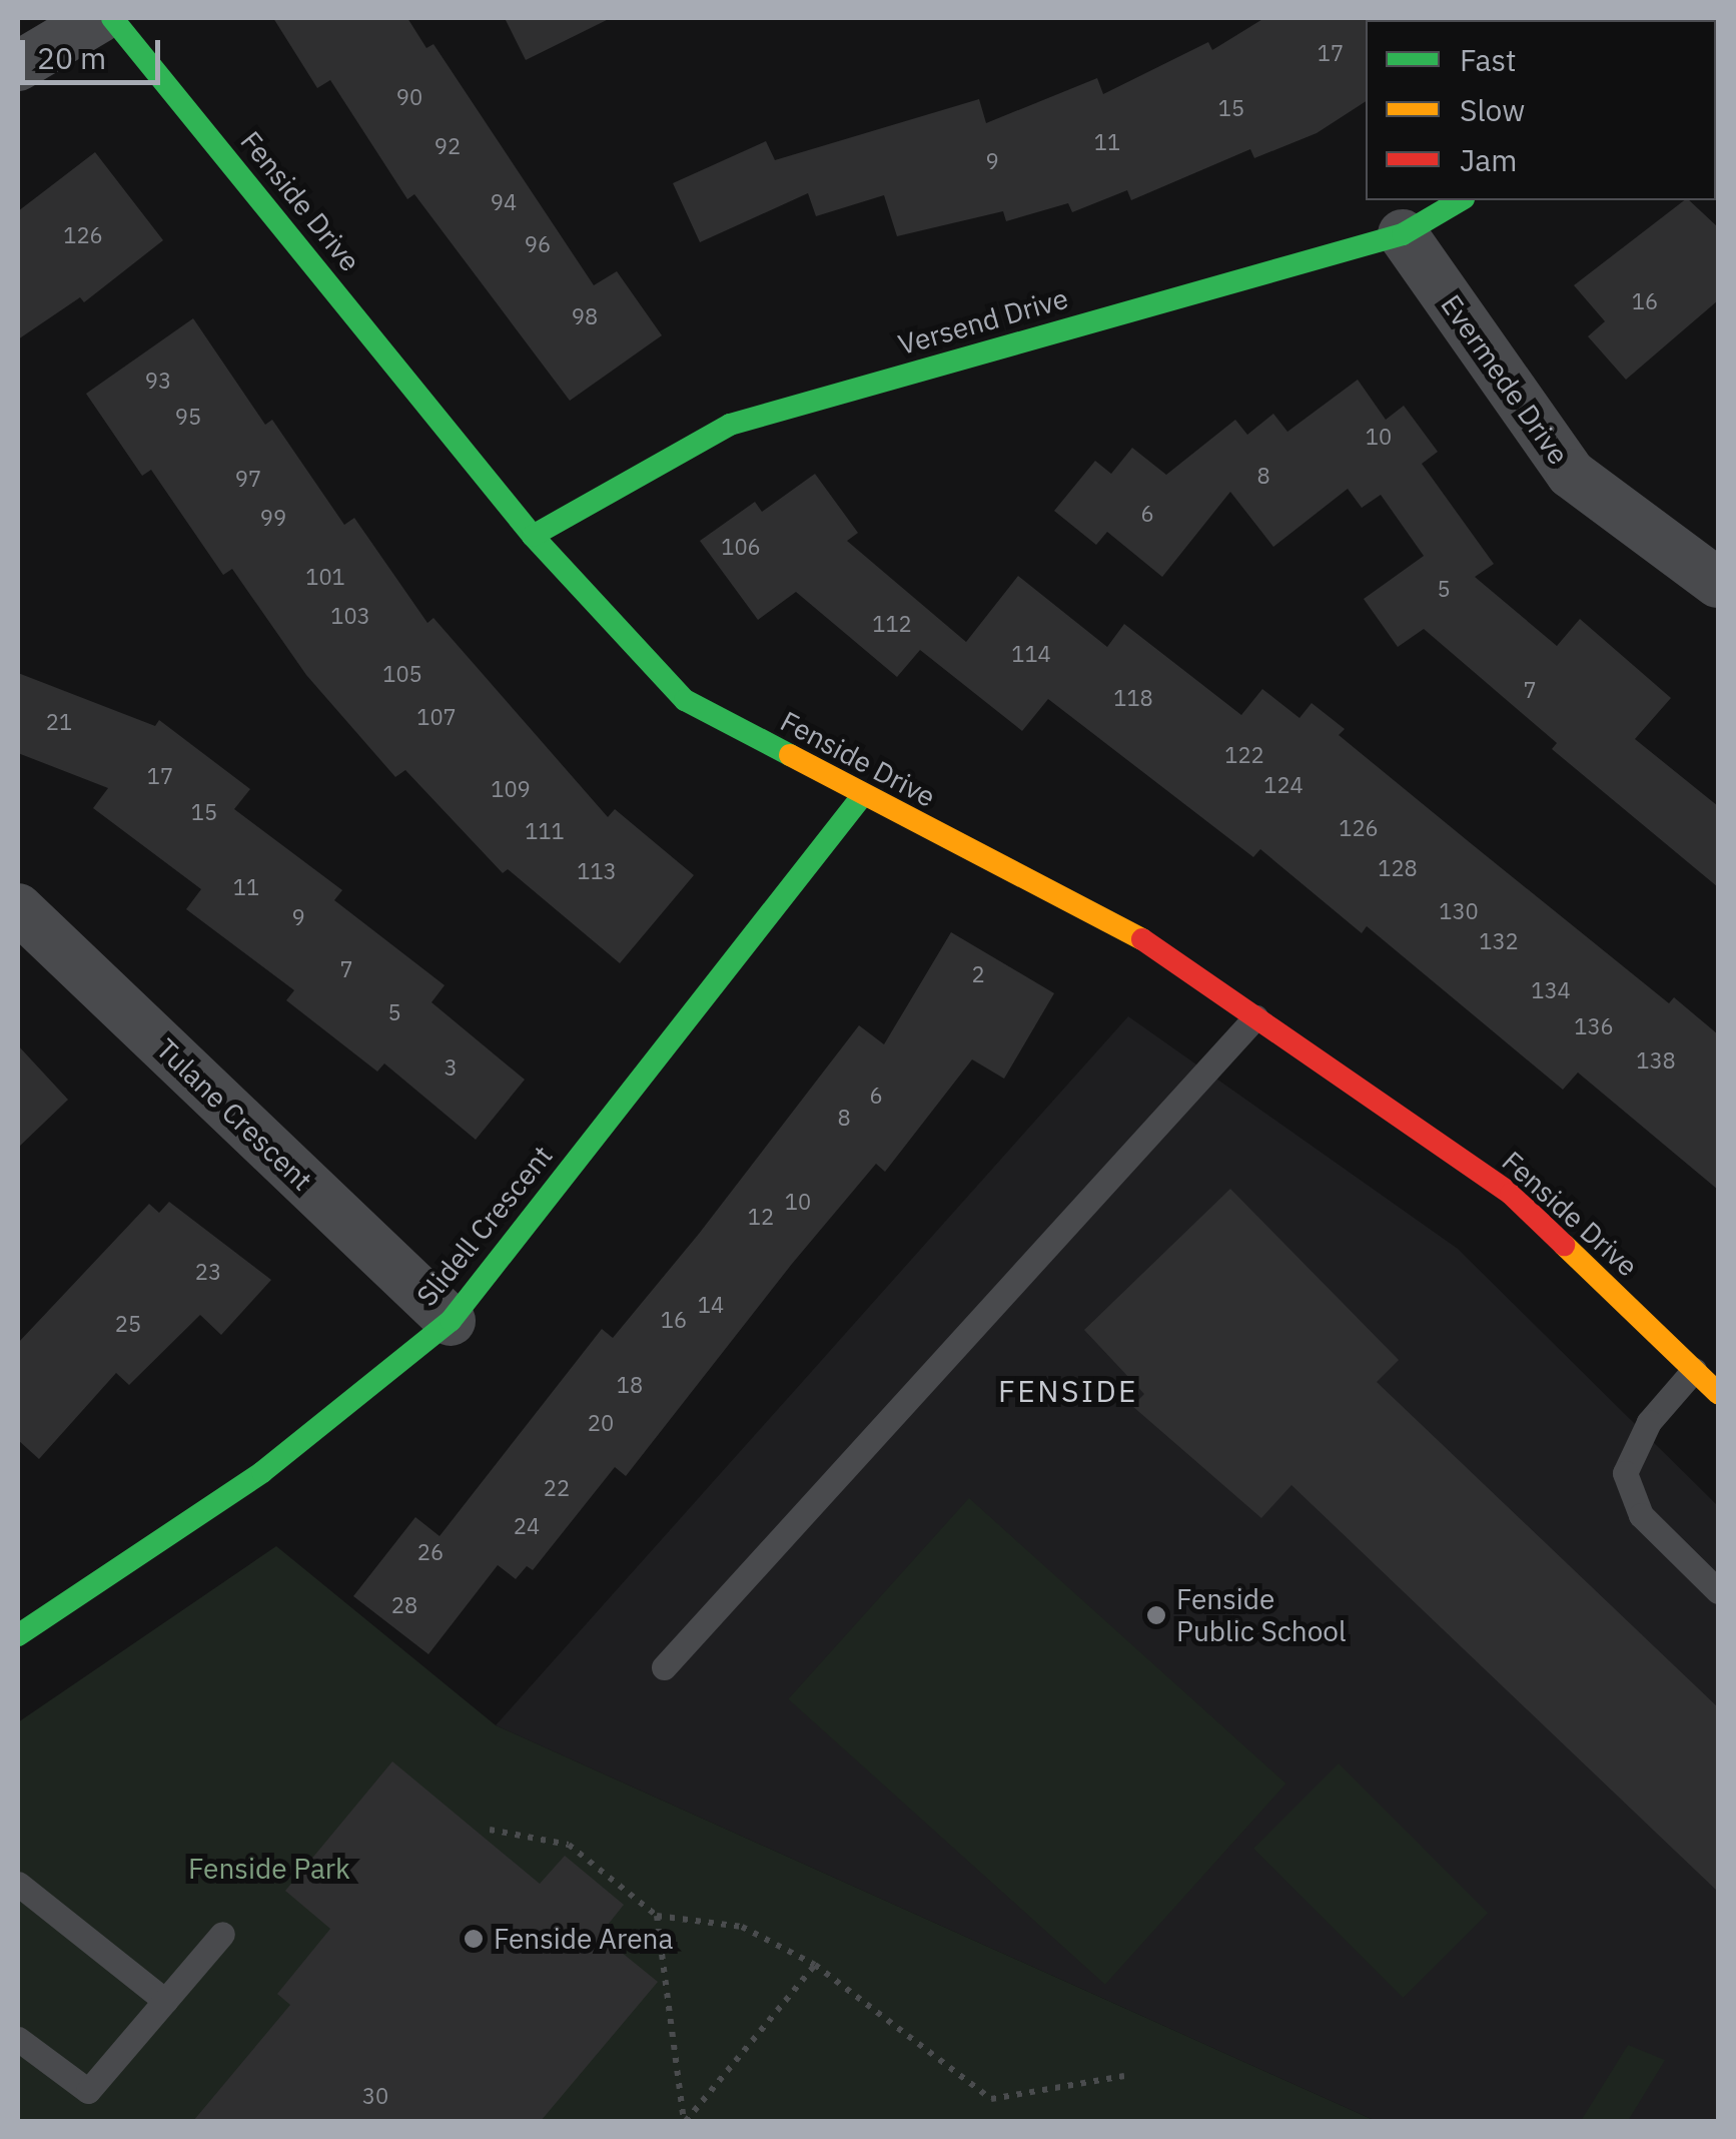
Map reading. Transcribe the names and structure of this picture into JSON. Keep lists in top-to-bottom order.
{
  "streets": {
    "street": [
      "Fenside Drive",
      "Versend Drive",
      "Evermede Drive",
      "Tulane Crescent",
      "Slidell Crescent"
    ]
  },
  "crossings": [
    ["Fenside Drive", "Versend Drive"],
    ["Fenside Drive", "Slidell Crescent"],
    ["Versend Drive", "Evermede Drive"],
    ["Tulane Crescent", "Slidell Crescent"]
  ],
  "districts": ["FENSIDE"],
  "parks": ["Fenside Park"],
  "places": ["Fenside Public School", "Fenside Arena"],
  "house_numbers": [
    "17",
    "90",
    "15",
    "11",
    "92",
    "9",
    "94",
    "126",
    "96",
    "16",
    "98",
    "93",
    "95",
    "10",
    "8",
    "97",
    "6",
    "99",
    "106",
    "101",
    "5",
    "103",
    "112",
    "114",
    "105",
    "7",
    "118",
    "107",
    "21",
    "122",
    "17",
    "124",
    "109",
    "15",
    "126",
    "111",
    "128",
    "113",
    "11",
    "130",
    "9",
    "132",
    "7",
    "2",
    "134",
    "5",
    "136",
    "138",
    "3",
    "6",
    "8",
    "10",
    "12",
    "23",
    "14",
    "16",
    "25",
    "18",
    "20",
    "22",
    "24",
    "26",
    "28",
    "30"
  ],
  "legend": ["Fast", "Slow", "Jam"],
  "scale_bar": "20 m"
}
